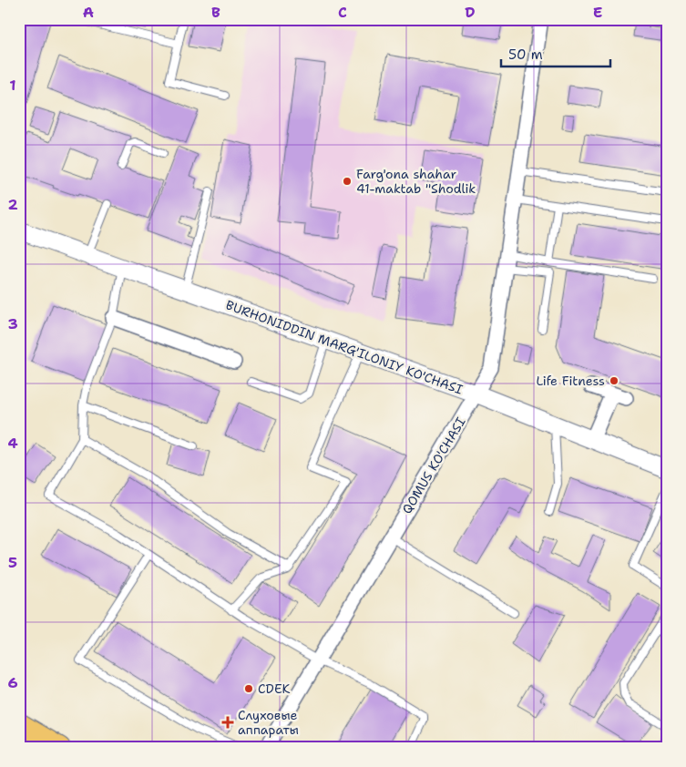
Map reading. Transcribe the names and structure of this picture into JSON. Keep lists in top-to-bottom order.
{
  "streets": {
    "street": ["BURHONIDDIN MARG'ILONIY KO'CHASI", "QOMUS KO'CHASI"]
  },
  "crossings": [
    ["BURHONIDDIN MARG'ILONIY KO'CHASI", "QOMUS KO'CHASI"]
  ],
  "places": {
    "other": ["Farg'ona shahar 41-maktab \"Shodlik", "Life Fitness", "CDEK"],
    "health": ["Слуховые аппараты"]
  },
  "scale_bar": "50 m",
  "grid": {
    "columns": [
      "A",
      "B",
      "C",
      "D",
      "E"
    ],
    "rows": [
      "1",
      "2",
      "3",
      "4",
      "5",
      "6"
    ]
  }
}
